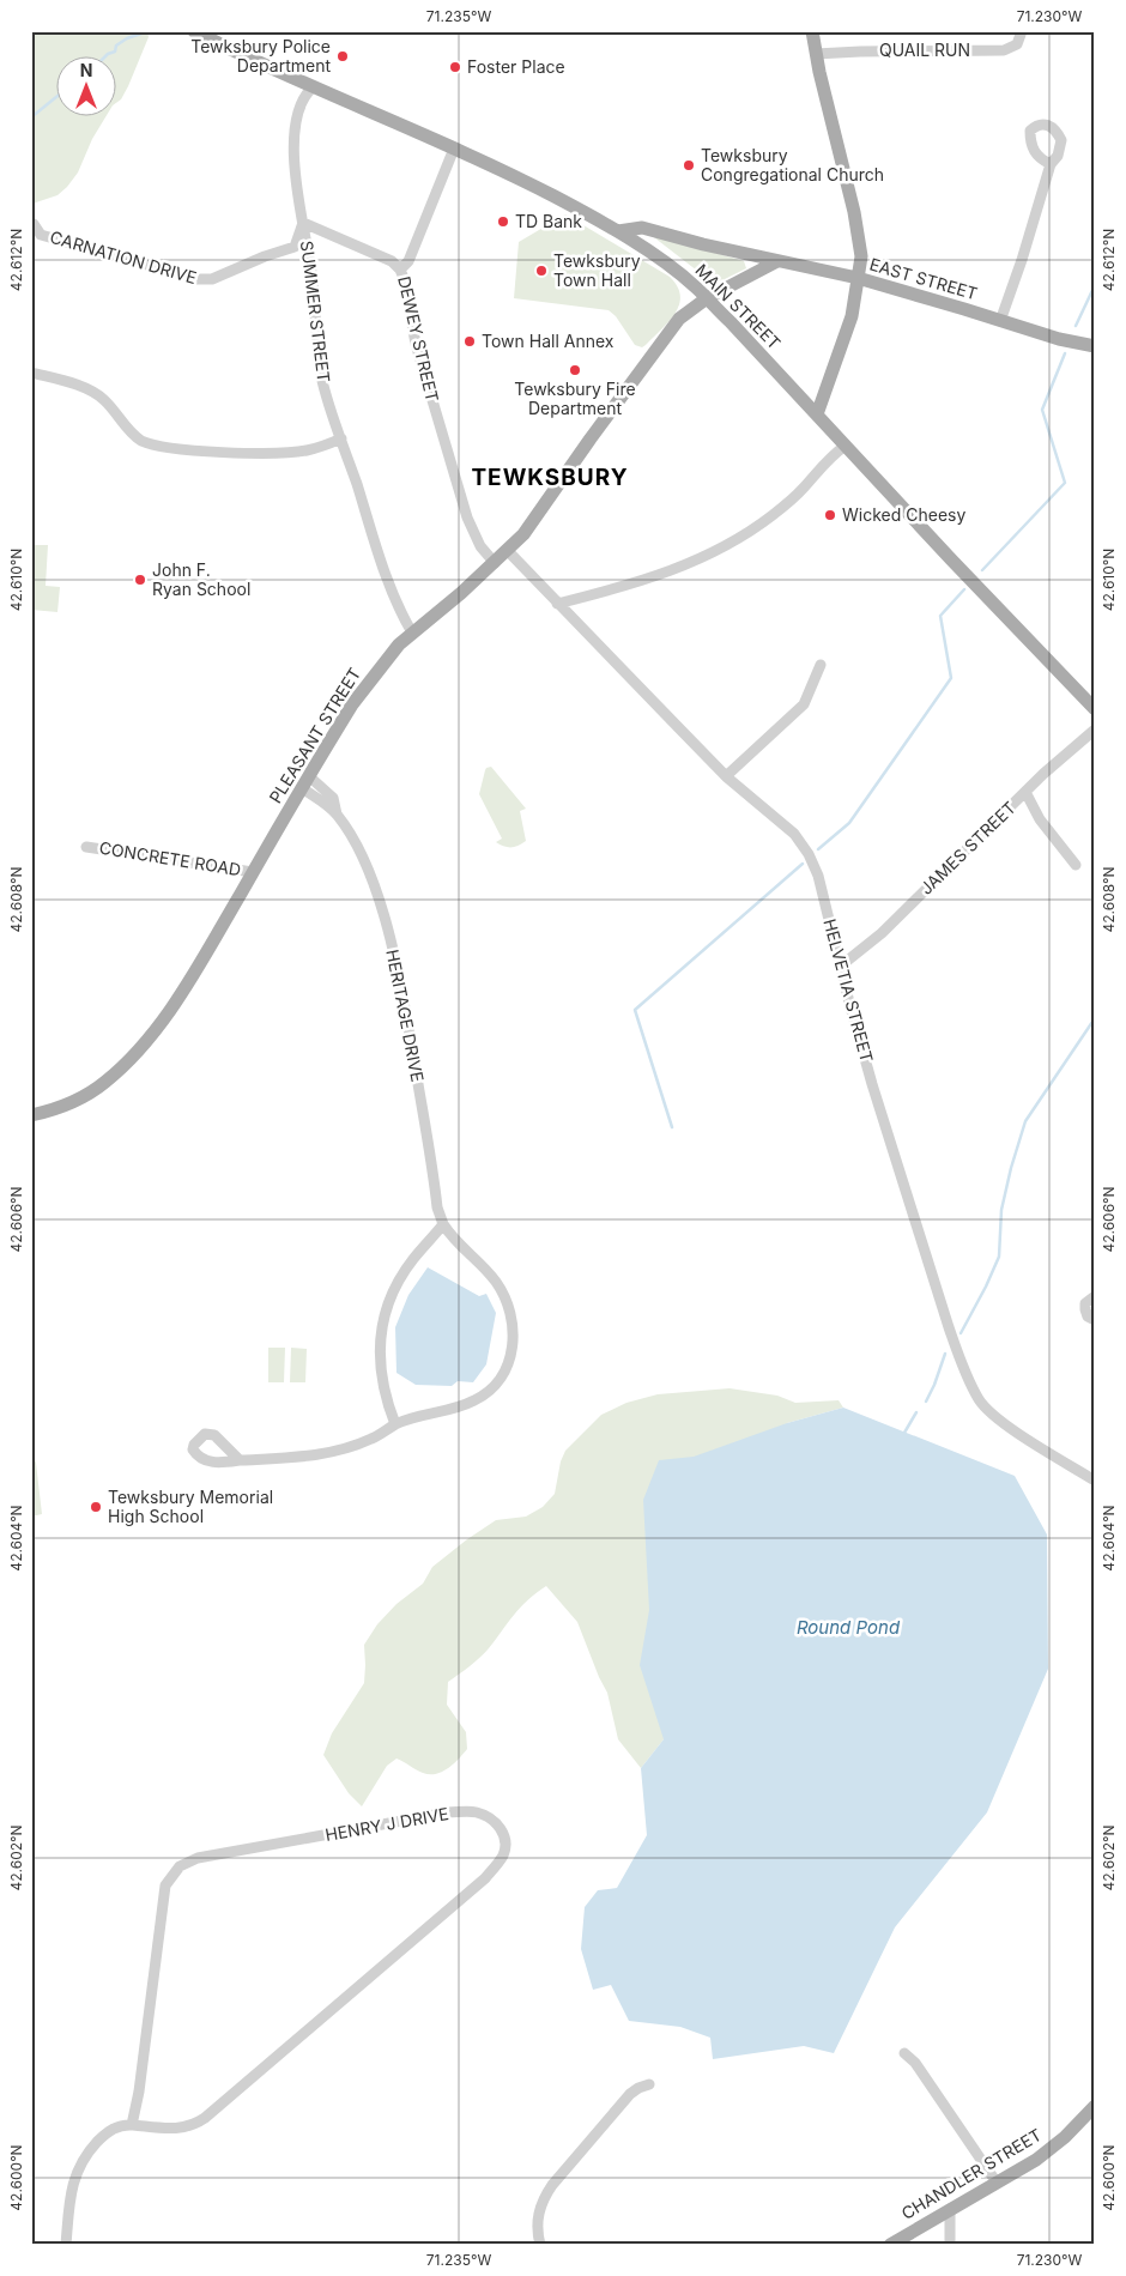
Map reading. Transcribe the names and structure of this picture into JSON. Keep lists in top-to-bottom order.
{
  "streets": {
    "main road": [
      "EAST STREET",
      "MAIN STREET",
      "PLEASANT STREET",
      "CHANDLER STREET"
    ],
    "street": [
      "QUAIL RUN",
      "CARNATION DRIVE",
      "SUMMER STREET",
      "DEWEY STREET",
      "JAMES STREET",
      "CONCRETE ROAD",
      "HELVETIA STREET",
      "HERITAGE DRIVE",
      "HENRY J DRIVE"
    ]
  },
  "crossings": [
    ["CARNATION DRIVE", "SUMMER STREET"],
    ["EAST STREET", "MAIN STREET"],
    ["EAST STREET", "PLEASANT STREET"],
    ["MAIN STREET", "SUMMER STREET"],
    ["MAIN STREET", "DEWEY STREET"],
    ["MAIN STREET", "PLEASANT STREET"],
    ["SUMMER STREET", "PLEASANT STREET"],
    ["DEWEY STREET", "PLEASANT STREET"],
    ["PLEASANT STREET", "CONCRETE ROAD"],
    ["PLEASANT STREET", "HELVETIA STREET"],
    ["PLEASANT STREET", "HERITAGE DRIVE"],
    ["JAMES STREET", "HELVETIA STREET"]
  ],
  "districts": ["TEWKSBURY"],
  "water": ["Round Pond"],
  "places": [
    "Tewksbury Police Department",
    "Foster Place",
    "Tewksbury Congregational Church",
    "TD Bank",
    "Tewksbury Town Hall",
    "Town Hall Annex",
    "Tewksbury Fire Department",
    "Wicked Cheesy",
    "John F. Ryan School",
    "Tewksbury Memorial High School"
  ],
  "north": "top",
  "coordinates": [
    "71.235°W",
    "71.230°W",
    "42.612°N",
    "42.610°N",
    "42.608°N",
    "42.606°N",
    "42.604°N",
    "42.602°N",
    "42.600°N"
  ]
}
